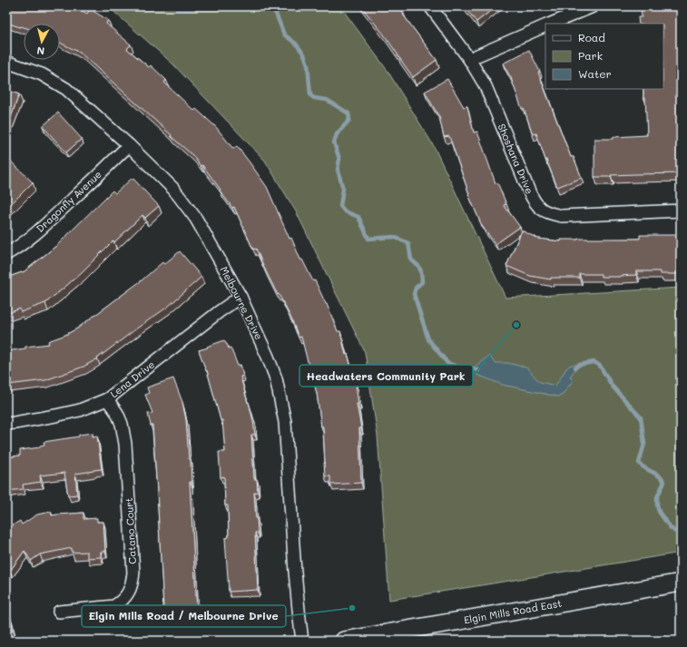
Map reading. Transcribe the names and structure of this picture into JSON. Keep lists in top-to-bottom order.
{
  "streets": {
    "main road": ["Elgin Mills Road East"],
    "street": [
      "Shoshana Drive",
      "Dragonfly Avenue",
      "Melbourne Drive",
      "Lena Drive",
      "Catano Court"
    ]
  },
  "crossings": [
    ["Dragonfly Avenue", "Melbourne Drive"],
    ["Melbourne Drive", "Lena Drive"],
    ["Lena Drive", "Catano Court"]
  ],
  "places": ["Headwaters Community Park", "Elgin Mills Road / Melbourne Drive"],
  "legend": ["Road", "Park", "Water"],
  "north": "bottom"
}
